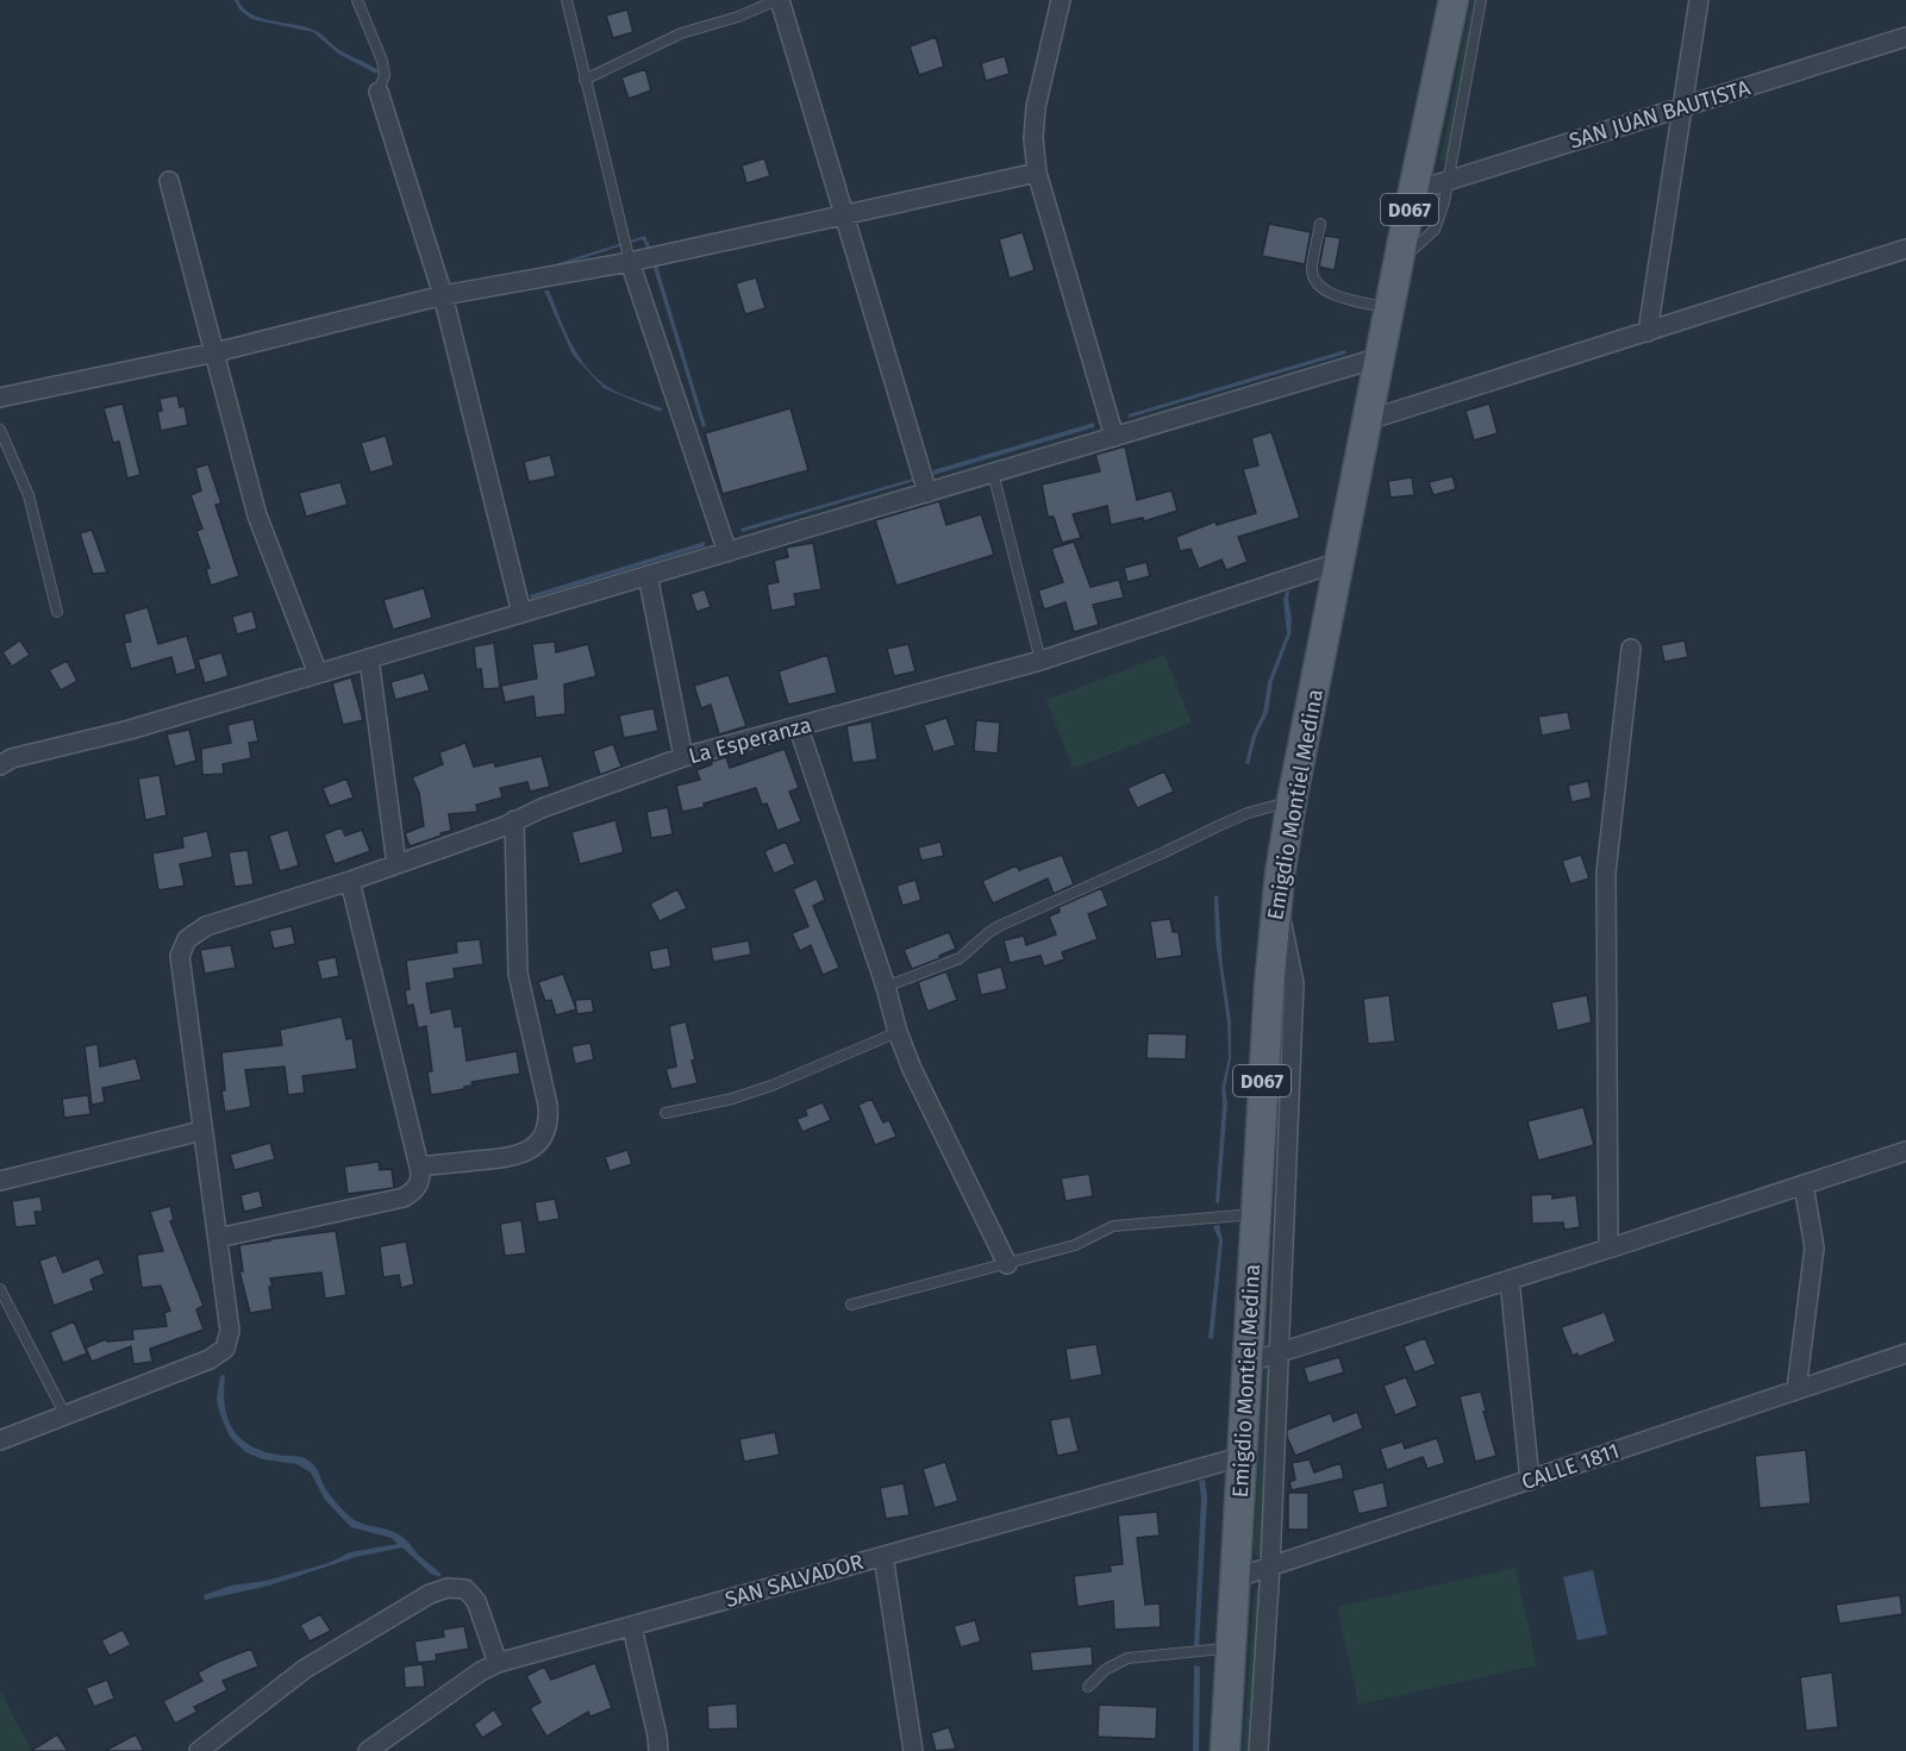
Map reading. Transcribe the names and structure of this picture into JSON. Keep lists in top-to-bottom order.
{
  "streets": {
    "main road": ["D067", "Emigdio Montiel Medina"],
    "street": [
      "SAN JUAN BAUTISTA",
      "La Esperanza",
      "CALLE 1811",
      "SAN SALVADOR"
    ]
  },
  "crossings": [
    ["SAN JUAN BAUTISTA", "Emigdio Montiel Medina"],
    ["La Esperanza", "Emigdio Montiel Medina"],
    ["Emigdio Montiel Medina", "CALLE 1811"],
    ["Emigdio Montiel Medina", "SAN SALVADOR"]
  ]
}
